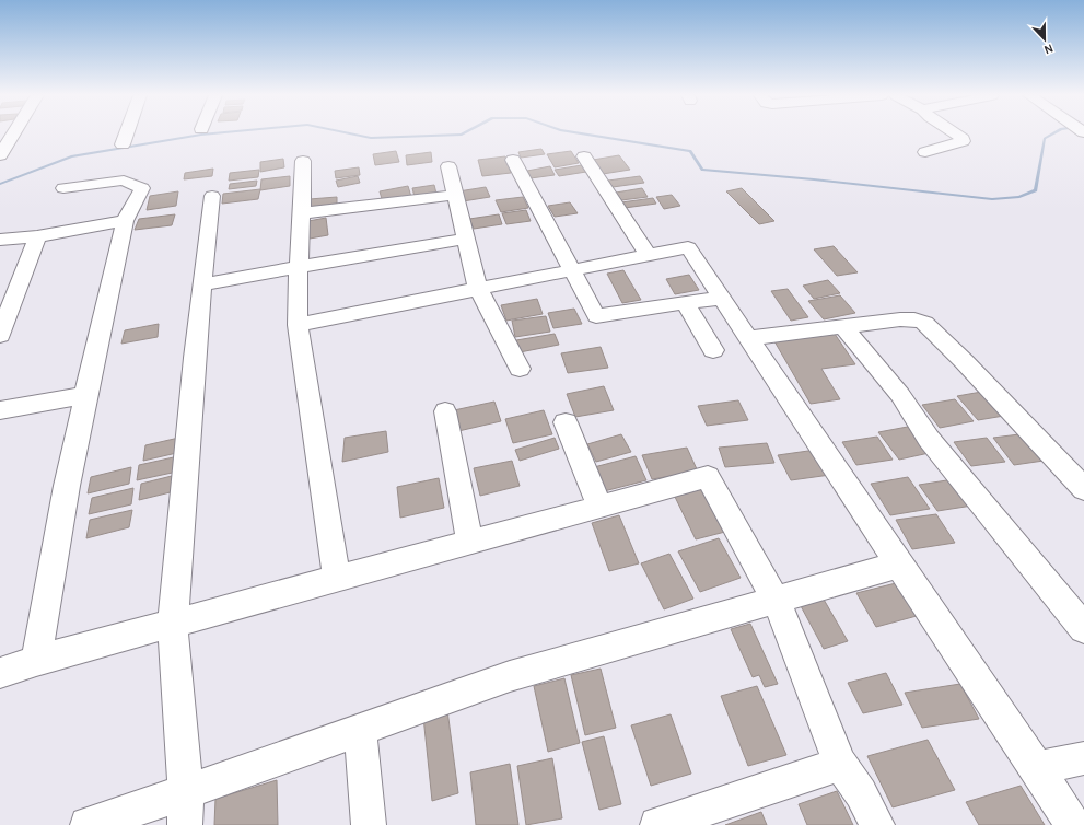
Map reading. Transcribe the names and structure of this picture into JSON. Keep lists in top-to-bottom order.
{
  "north": "bottom"
}
